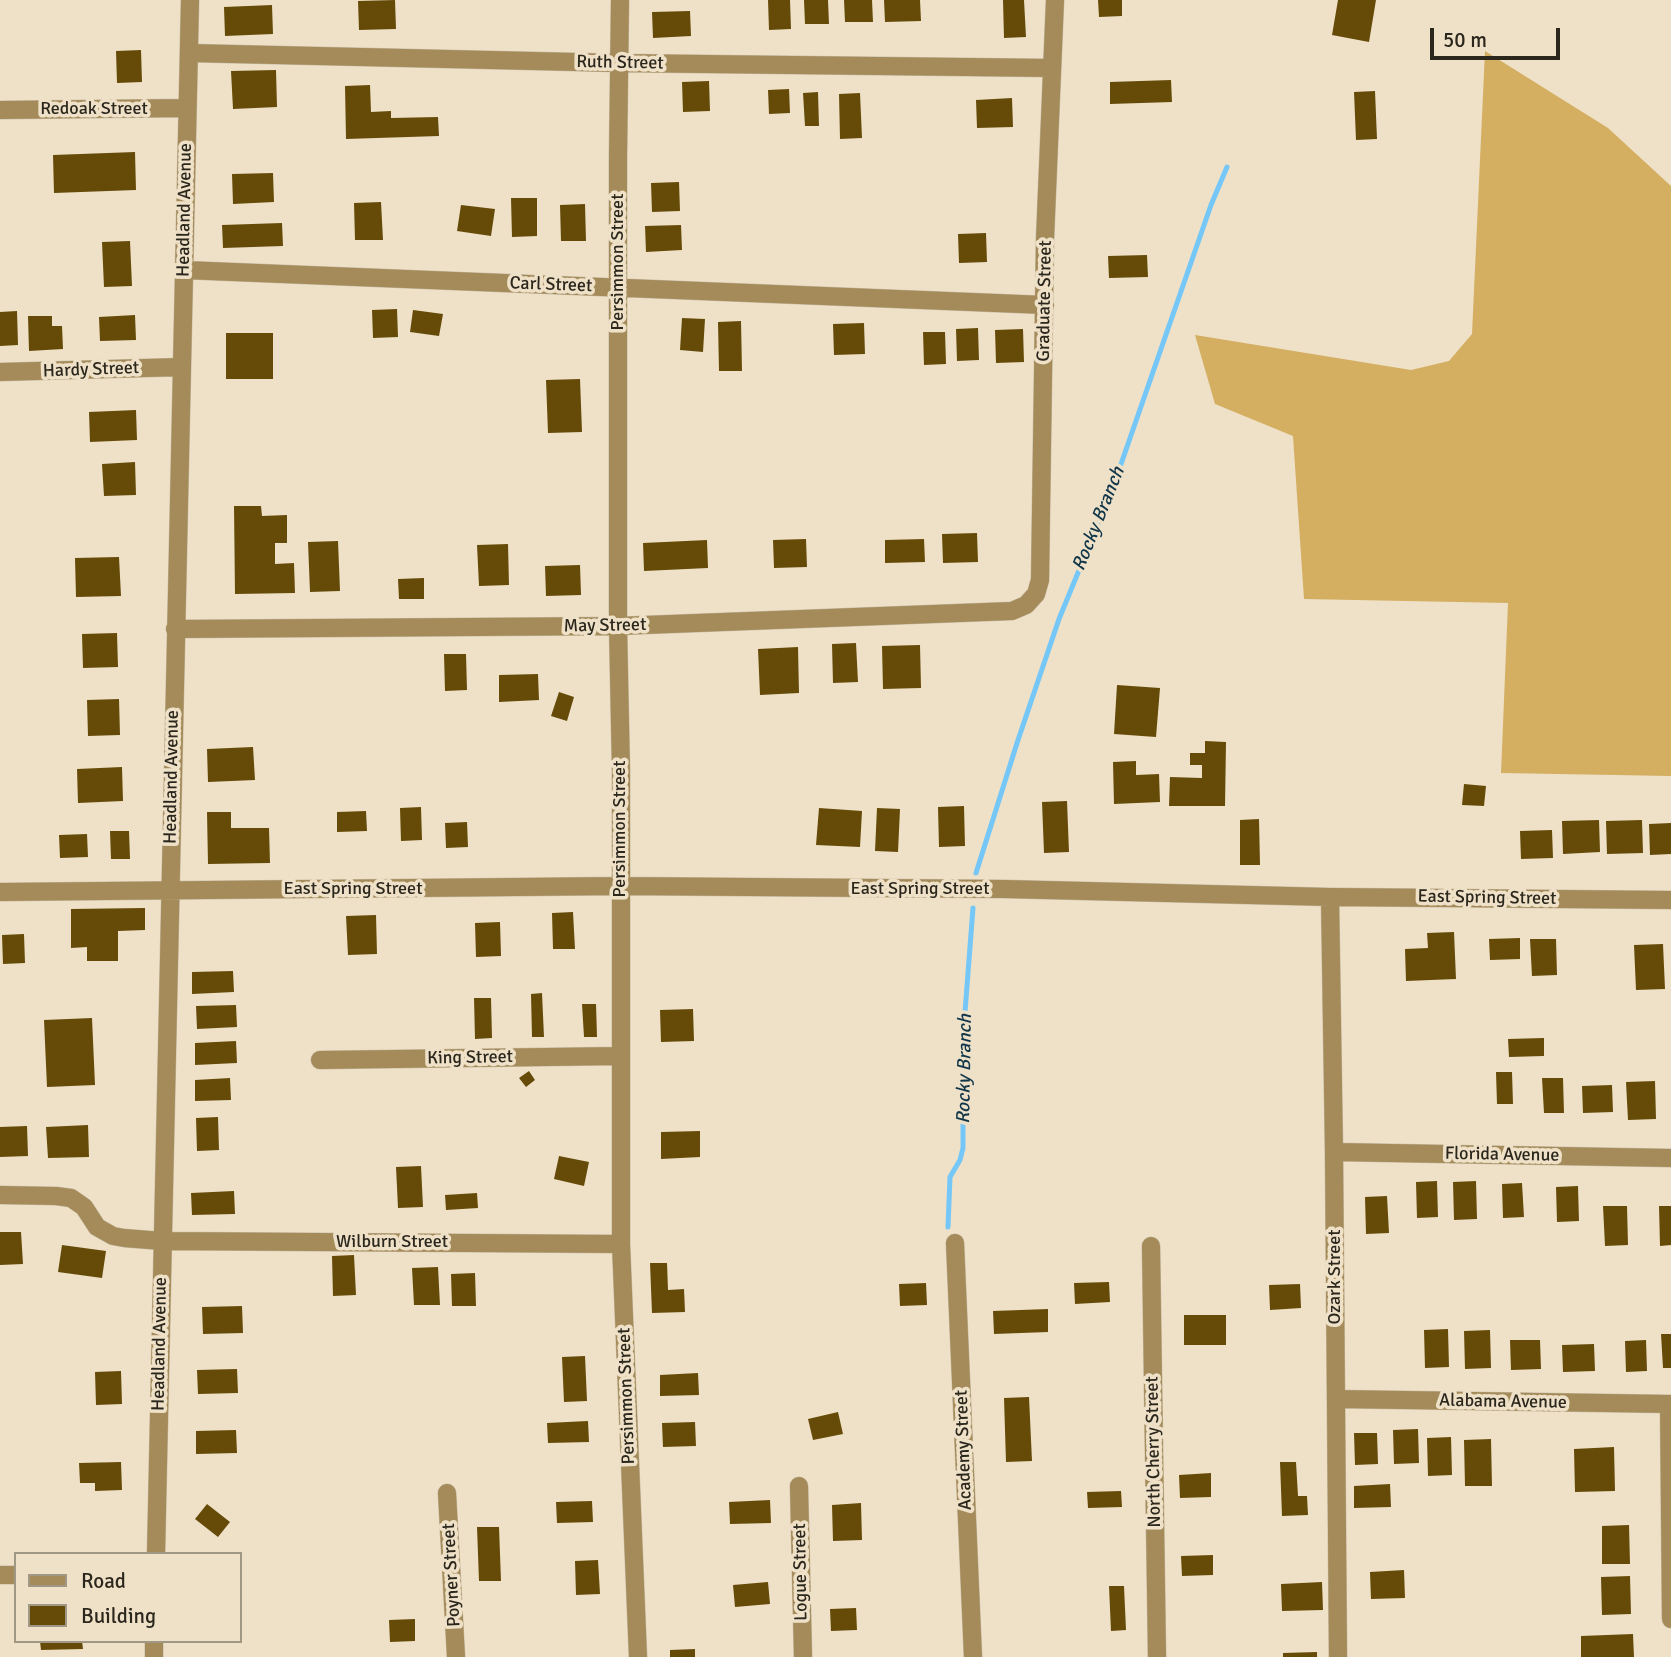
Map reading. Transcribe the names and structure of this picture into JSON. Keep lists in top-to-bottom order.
{
  "streets": {
    "street": [
      "Ruth Street",
      "Redoak Street",
      "Headland Avenue",
      "Persimmon Street",
      "Carl Street",
      "Graduate Street",
      "Hardy Street",
      "May Street",
      "East Spring Street",
      "King Street",
      "Florida Avenue",
      "Wilburn Street",
      "Ozark Street",
      "Alabama Avenue",
      "Academy Street",
      "North Cherry Street",
      "Logue Street",
      "Poyner Street"
    ]
  },
  "crossings": [
    ["Ruth Street", "Headland Avenue"],
    ["Ruth Street", "Persimmon Street"],
    ["Ruth Street", "Graduate Street"],
    ["Redoak Street", "Headland Avenue"],
    ["Headland Avenue", "Carl Street"],
    ["Headland Avenue", "Hardy Street"],
    ["Headland Avenue", "May Street"],
    ["Headland Avenue", "East Spring Street"],
    ["Headland Avenue", "Wilburn Street"],
    ["Persimmon Street", "Carl Street"],
    ["Persimmon Street", "May Street"],
    ["Persimmon Street", "East Spring Street"],
    ["Persimmon Street", "King Street"],
    ["Persimmon Street", "Wilburn Street"],
    ["Carl Street", "Graduate Street"],
    ["Graduate Street", "May Street"],
    ["East Spring Street", "Ozark Street"],
    ["Florida Avenue", "Ozark Street"],
    ["Ozark Street", "Alabama Avenue"]
  ],
  "water": ["Rocky Branch"],
  "legend": ["Road", "Building"],
  "scale_bar": "50 m"
}
